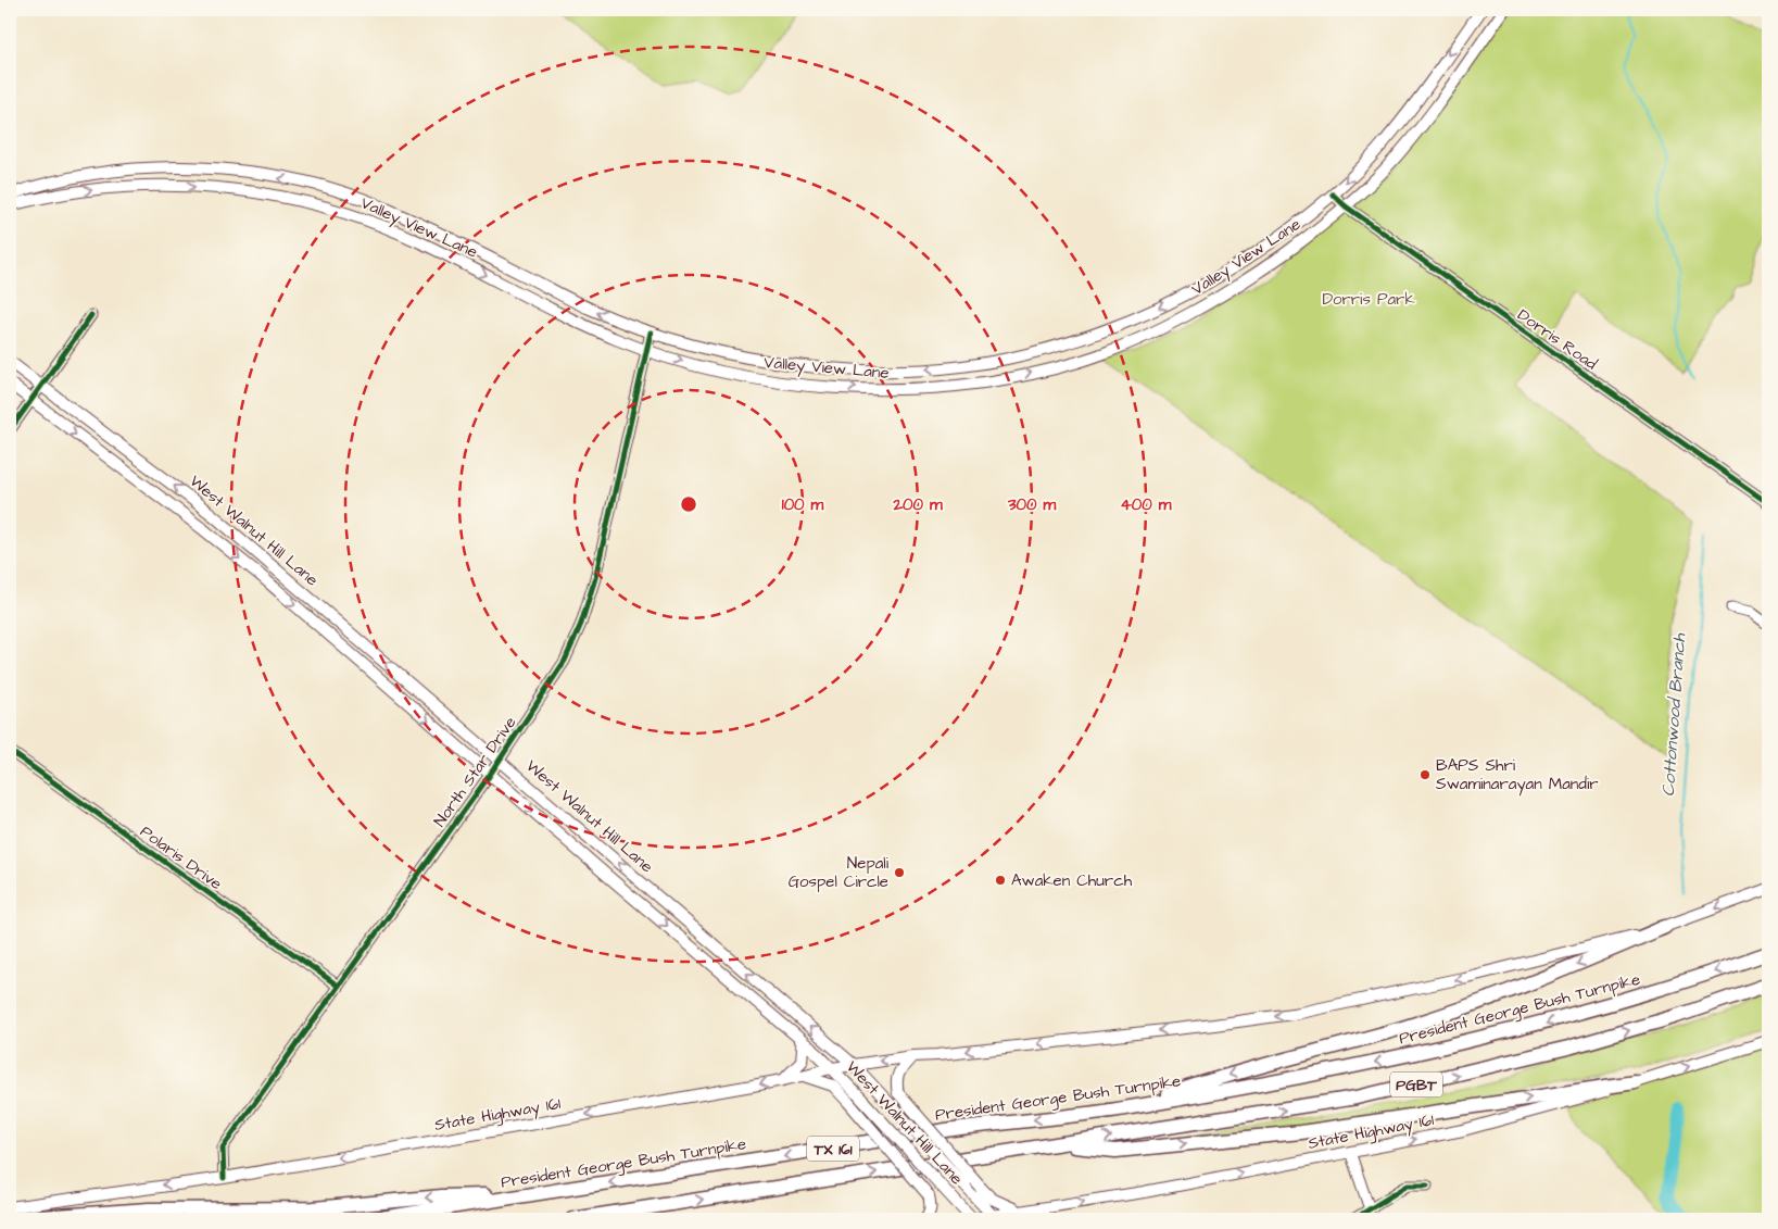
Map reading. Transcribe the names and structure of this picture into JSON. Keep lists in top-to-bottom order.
{
  "streets": {
    "highway": ["President George Bush Turnpike", "PGBT", "TX 161"],
    "main road": ["Valley View Lane", "West Walnut Hill Lane", "State Highway 161"],
    "street": ["Dorris Road", "North Star Drive", "Polaris Drive"]
  },
  "crossings": [
    ["Valley View Lane", "Dorris Road"],
    ["Valley View Lane", "North Star Drive"],
    ["West Walnut Hill Lane", "North Star Drive"],
    ["West Walnut Hill Lane", "State Highway 161"],
    ["North Star Drive", "Polaris Drive"],
    ["North Star Drive", "State Highway 161"],
    ["PGBT", "TX 161"]
  ],
  "water": ["Cottonwood Branch"],
  "parks": ["Dorris Park"],
  "places": ["BAPS Shri Swaminarayan Mandir", "Nepali Gospel Circle", "Awaken Church"],
  "rings": [
    "100 m",
    "200 m",
    "300 m",
    "400 m"
  ]
}
